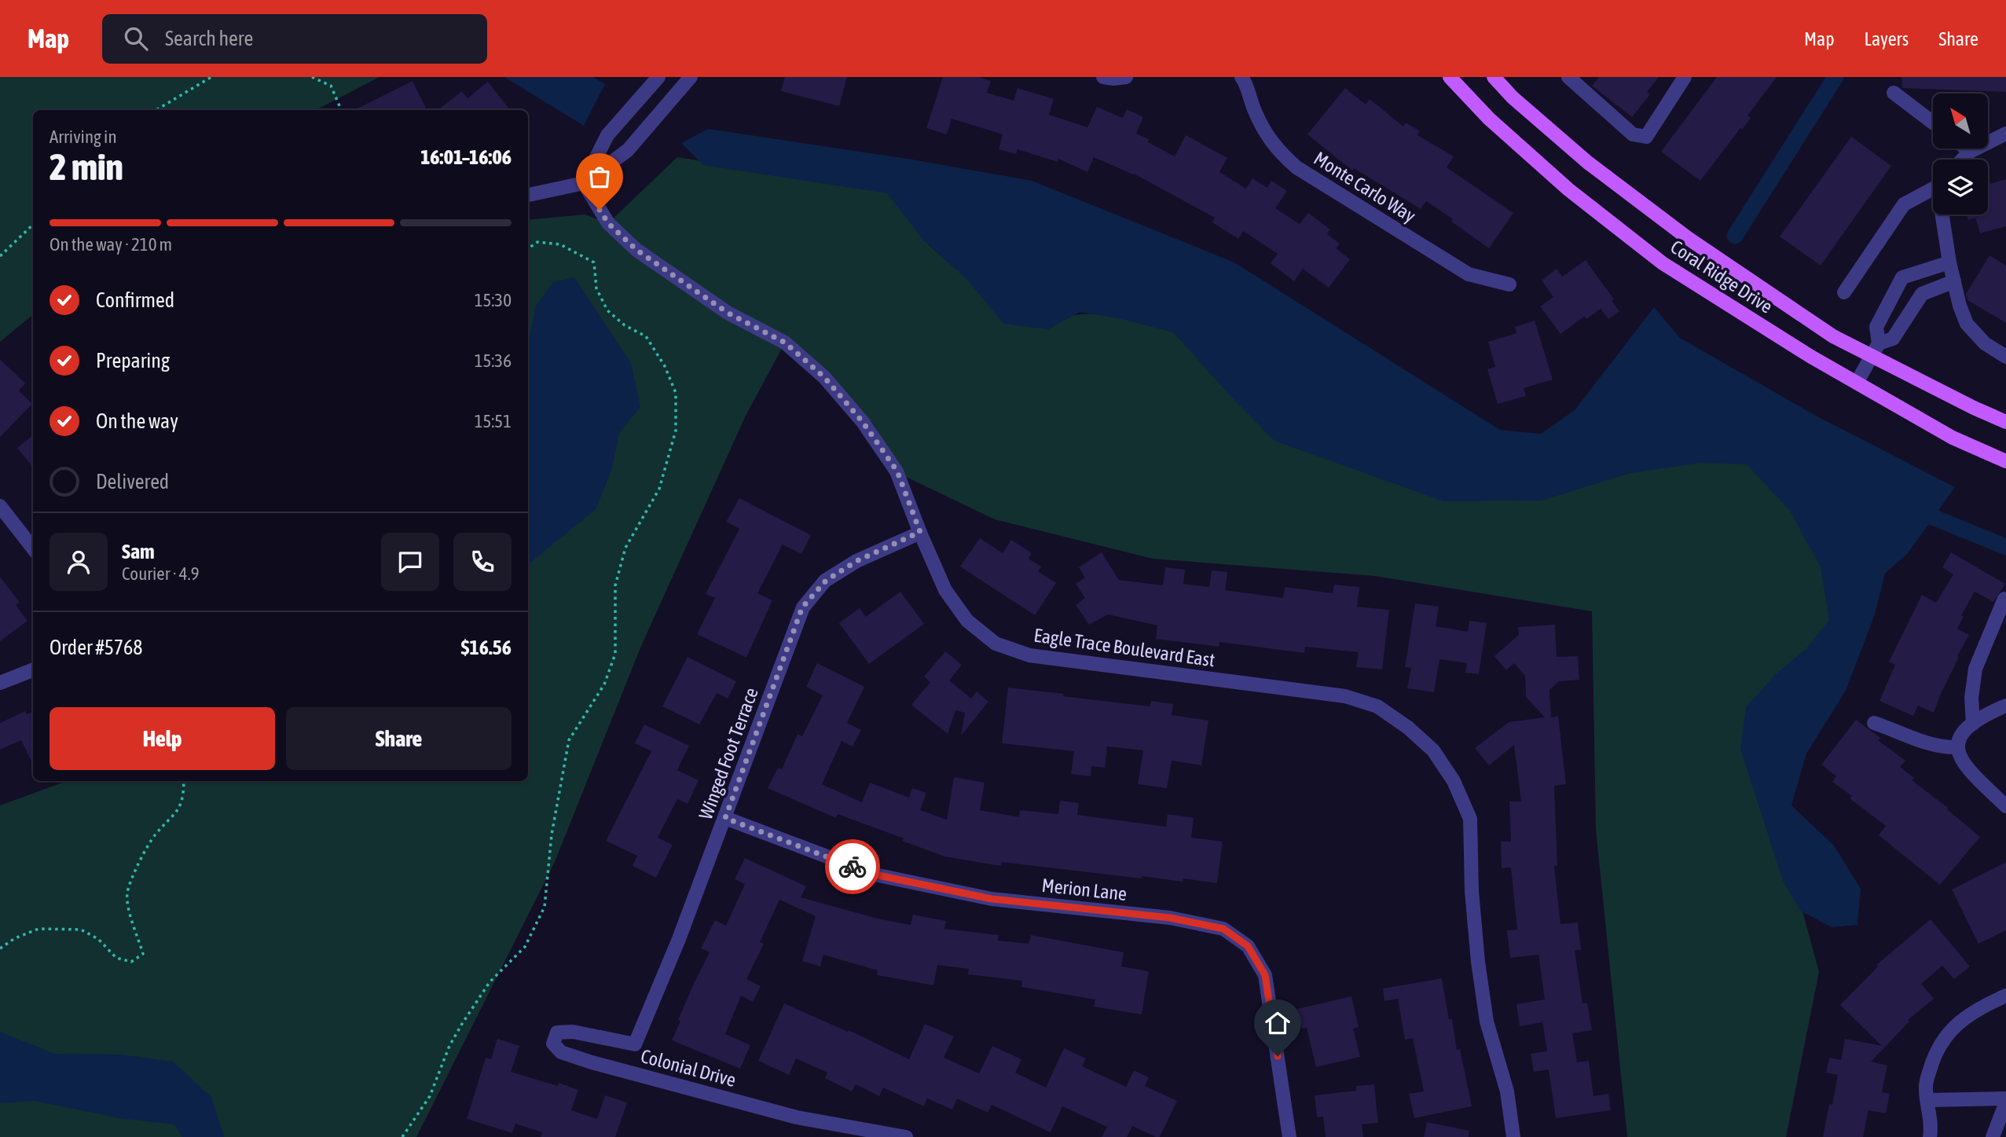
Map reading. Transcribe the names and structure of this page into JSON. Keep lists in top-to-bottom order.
{
  "streets": {
    "main road": ["Coral Ridge Drive"],
    "street": [
      "Monte Carlo Way",
      "Eagle Trace Boulevard East",
      "Winged Foot Terrace",
      "Merion Lane",
      "Colonial Drive"
    ]
  },
  "crossings": [
    ["Eagle Trace Boulevard East", "Winged Foot Terrace"],
    ["Winged Foot Terrace", "Merion Lane"],
    ["Winged Foot Terrace", "Colonial Drive"]
  ],
  "north": "top left",
  "page": {
    "header": "Map",
    "search": "Search here",
    "nav": ["Map", "Layers", "Share"],
    "heading": ["2 min", "Arriving in", "16:01–16:06"],
    "panel": [
      "Sam",
      "Courier · 4.9",
      "Order #5768",
      "$16.56"
    ],
    "bar": "On the way · 210 m",
    "list": [
      ["Confirmed", "15:30"],
      ["Preparing", "15:36"],
      ["On the way", "15:51"],
      "Delivered"
    ],
    "buttons": ["Help", "Share"]
  }
}
